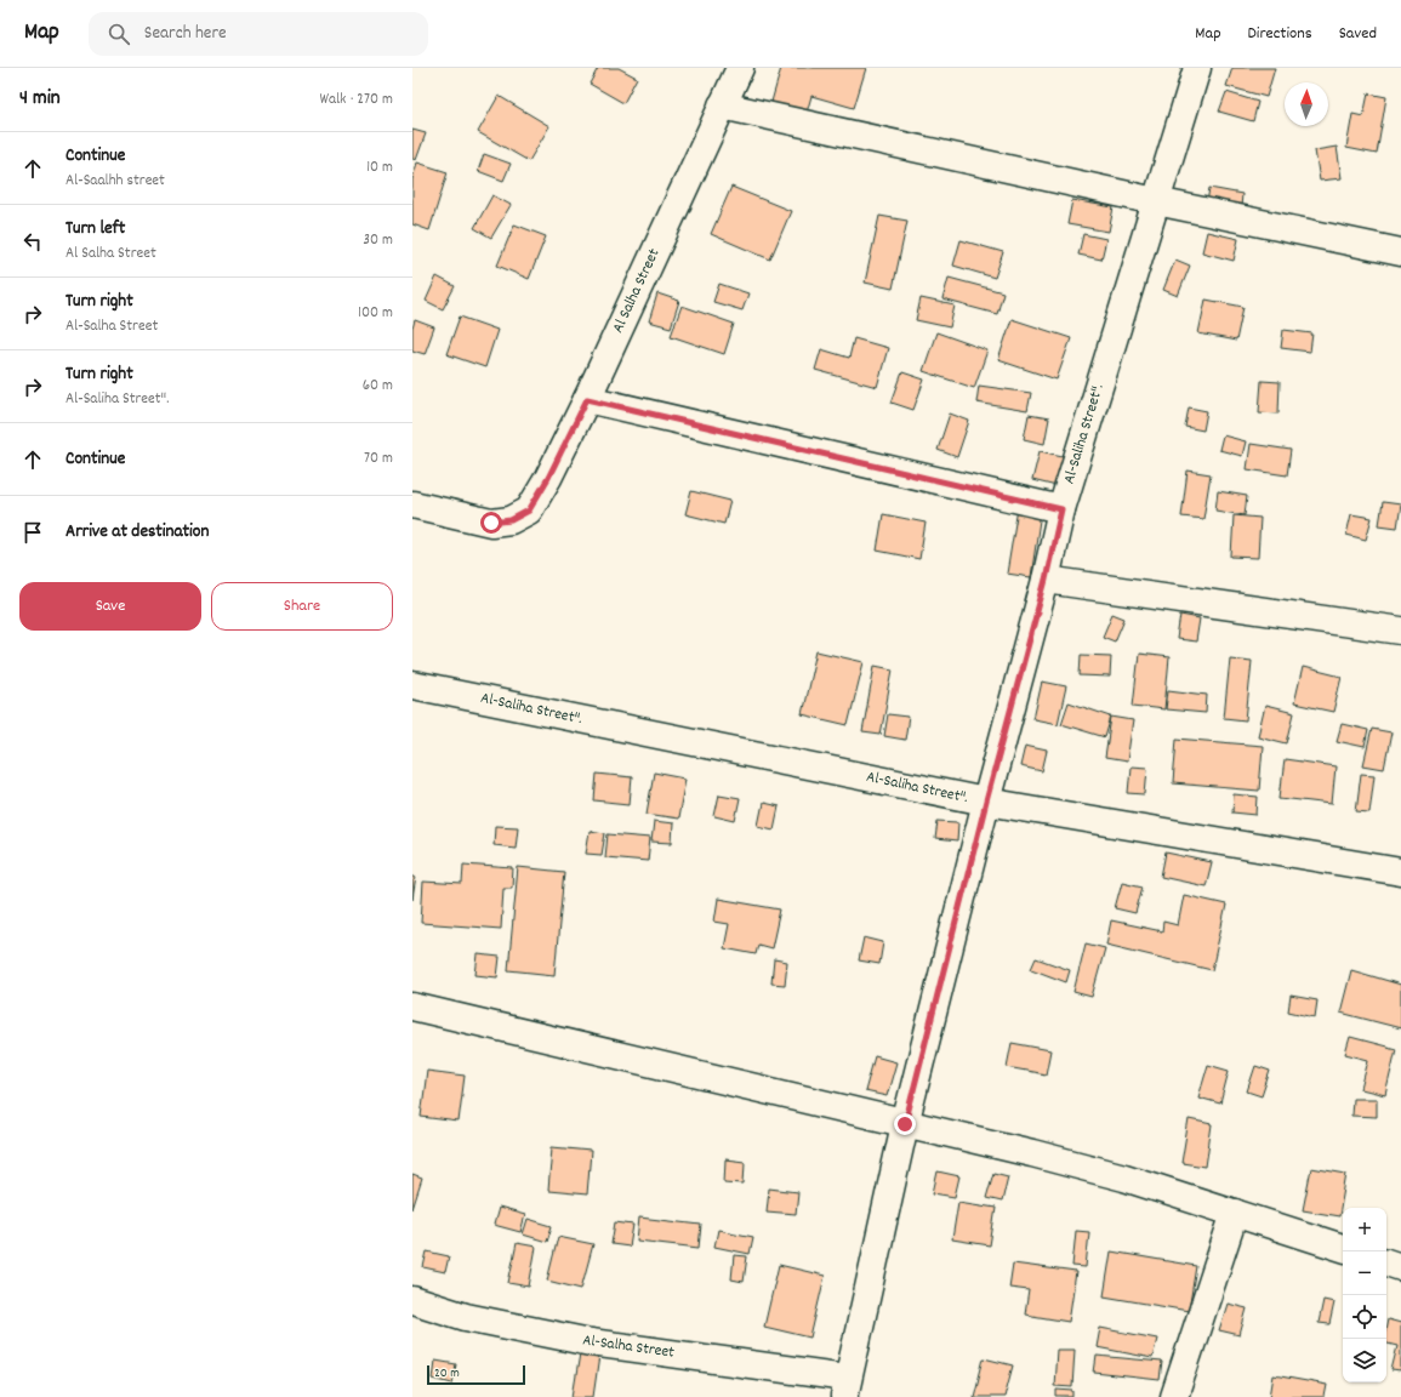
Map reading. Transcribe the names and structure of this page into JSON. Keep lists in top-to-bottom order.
{
  "streets": {
    "street": ["Al Salha Street", "Al-Saliha Street\".", "Al-Salha Street"]
  },
  "scale_bar": "20 m",
  "north": "top",
  "page": {
    "header": "Map",
    "search": "Search here",
    "nav": ["Map", "Directions", "Saved"],
    "heading": ["4 min", "Walk · 270 m"],
    "list": [
      ["Continue", "Al-Saalhh street", "10 m"],
      ["Turn left", "Al Salha Street", "30 m"],
      ["Turn right", "Al-Salha Street", "100 m"],
      ["Turn right", "Al-Saliha Street\".", "60 m"],
      ["Continue", "70 m"],
      "Arrive at destination"
    ],
    "buttons": ["Save", "Share"],
    "map_buttons": ["+", "−"],
    "scale": "20 m"
  }
}
